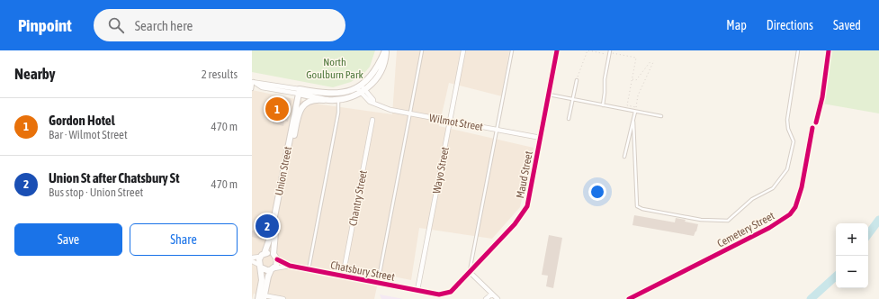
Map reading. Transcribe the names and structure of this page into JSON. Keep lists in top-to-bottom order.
{
  "streets": {
    "main road": ["Union Street"],
    "street": [
      "Wilmot Street",
      "Wayo Street",
      "Maud Street",
      "Chantry Street",
      "Cemetery Street",
      "Chatsbury Street"
    ]
  },
  "crossings": [
    ["Wilmot Street", "Wayo Street"],
    ["Wilmot Street", "Maud Street"],
    ["Wayo Street", "Chatsbury Street"],
    ["Union Street", "Chatsbury Street"],
    ["Maud Street", "Chatsbury Street"],
    ["Chantry Street", "Chatsbury Street"]
  ],
  "parks": ["North Goulburn Park"],
  "page": {
    "header": "Pinpoint",
    "search": "Search here",
    "nav": ["Map", "Directions", "Saved"],
    "heading": ["Nearby", "2 results"],
    "pins": ["1", "2"],
    "list": [
      {
        "mark": "1",
        "name": "Gordon Hotel",
        "note": "Bar · Wilmot Street",
        "value": "470 m"
      },
      {
        "mark": "2",
        "name": "Union St after Chatsbury St",
        "note": "Bus stop · Union Street",
        "value": "470 m"
      }
    ],
    "buttons": ["Save", "Share"],
    "map_buttons": ["+", "−"]
  }
}
